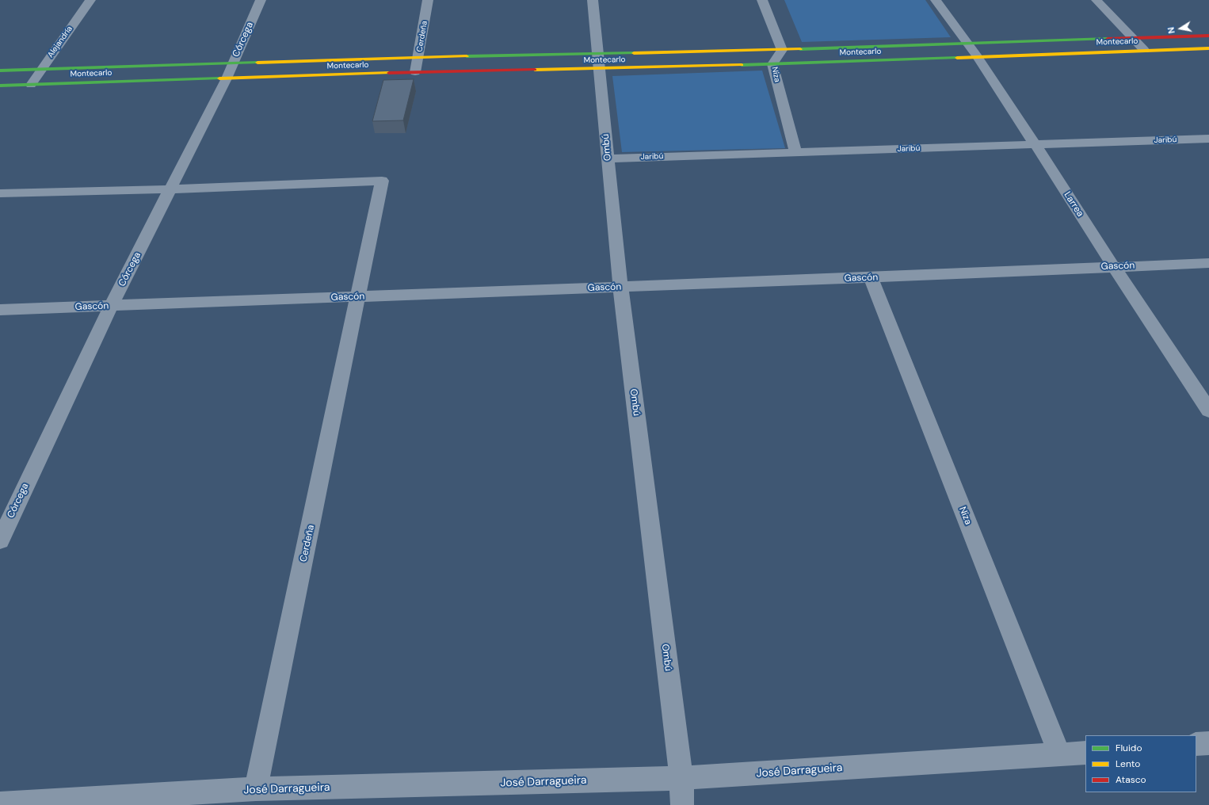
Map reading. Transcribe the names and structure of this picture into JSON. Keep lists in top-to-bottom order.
{
  "streets": {
    "main road": ["Montecarlo"],
    "street": [
      "Cerdeña",
      "Córcega",
      "Alejandría",
      "Niza",
      "Jaribú",
      "Ombú",
      "Larrea",
      "Gascón",
      "José Darragueira"
    ]
  },
  "crossings": [
    ["Cerdeña", "Córcega"],
    ["Cerdeña", "Montecarlo"],
    ["Cerdeña", "Gascón"],
    ["Cerdeña", "José Darragueira"],
    ["Córcega", "Montecarlo"],
    ["Córcega", "Gascón"],
    ["Alejandría", "Montecarlo"],
    ["Montecarlo", "Niza"],
    ["Montecarlo", "Ombú"],
    ["Montecarlo", "Larrea"],
    ["Niza", "Jaribú"],
    ["Niza", "Gascón"],
    ["Niza", "José Darragueira"],
    ["Jaribú", "Ombú"],
    ["Jaribú", "Larrea"],
    ["Ombú", "Gascón"],
    ["Ombú", "José Darragueira"],
    ["Larrea", "Gascón"]
  ],
  "legend": ["Fluido", "Lento", "Atasco"],
  "north": "left"
}
